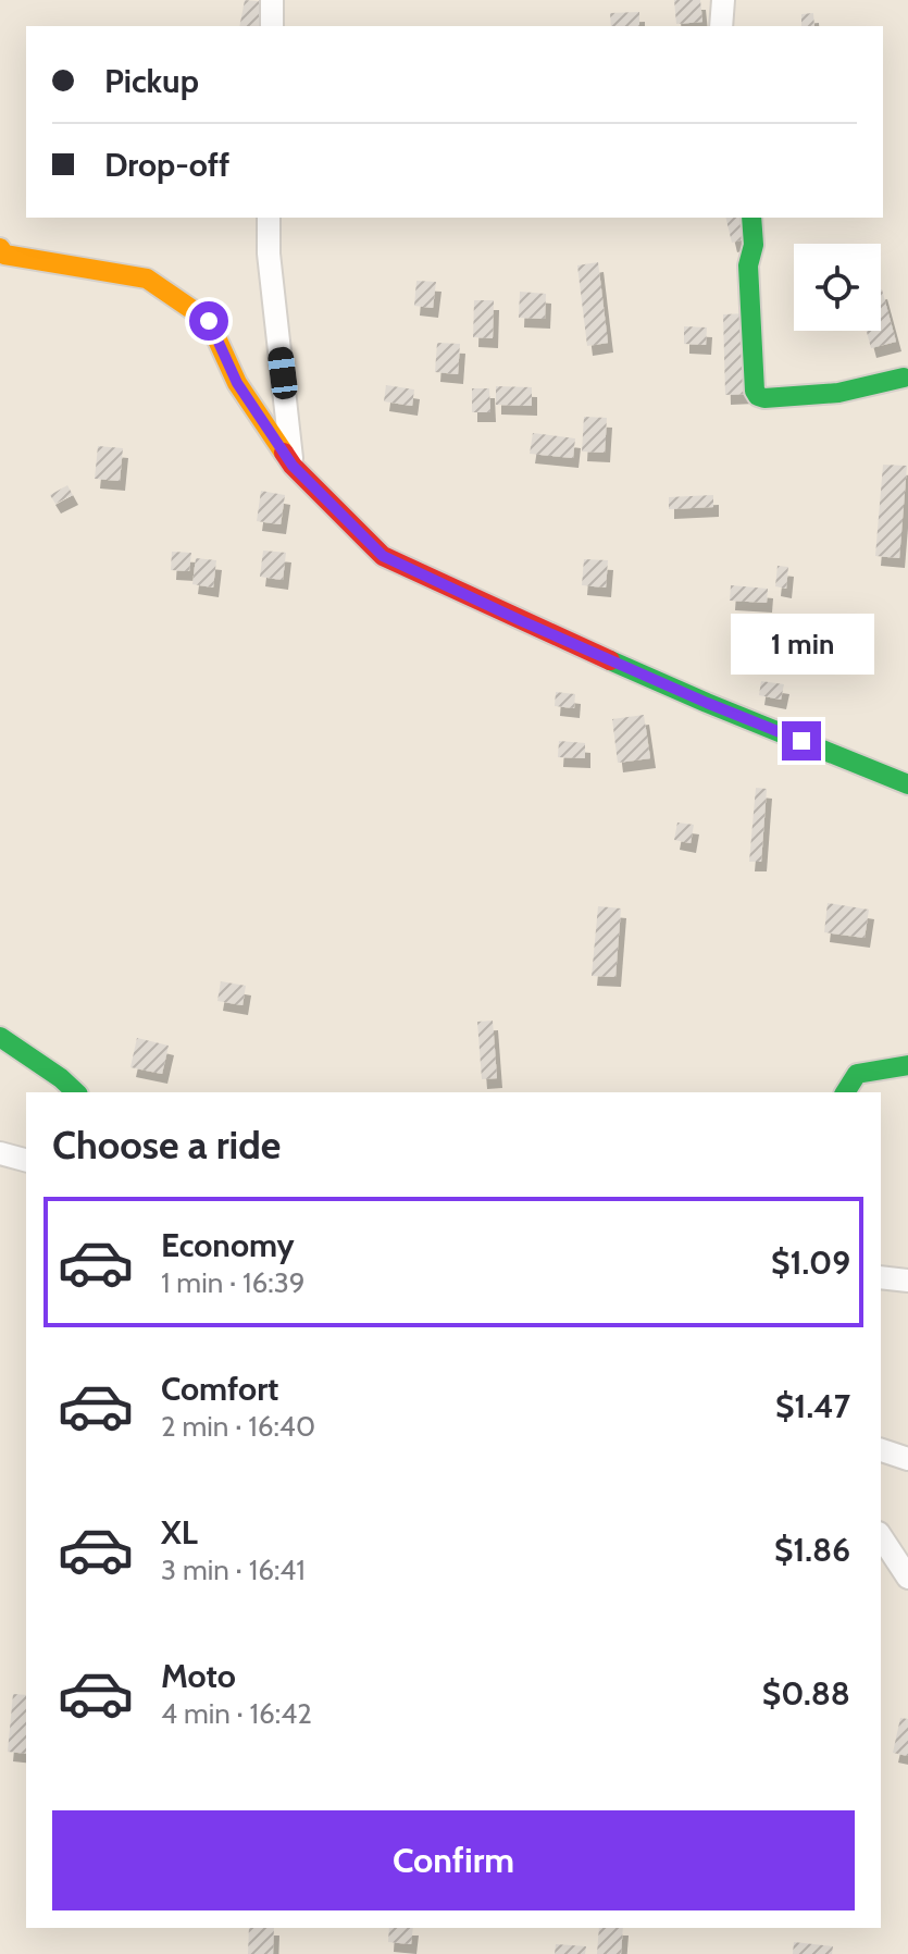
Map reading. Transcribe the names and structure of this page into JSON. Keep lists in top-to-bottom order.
{
  "page": {
    "banner": ["Pickup", "Drop-off"],
    "bubble": "1 min",
    "heading": "Choose a ride",
    "list": [
      {
        "name": "Economy",
        "note": "1 min · 16:39",
        "value": "$1.09"
      },
      {
        "name": "Comfort",
        "note": "2 min · 16:40",
        "value": "$1.47"
      },
      {
        "name": "XL",
        "note": "3 min · 16:41",
        "value": "$1.86"
      },
      {
        "name": "Moto",
        "note": "4 min · 16:42",
        "value": "$0.88"
      }
    ],
    "buttons": "Confirm"
  }
}
